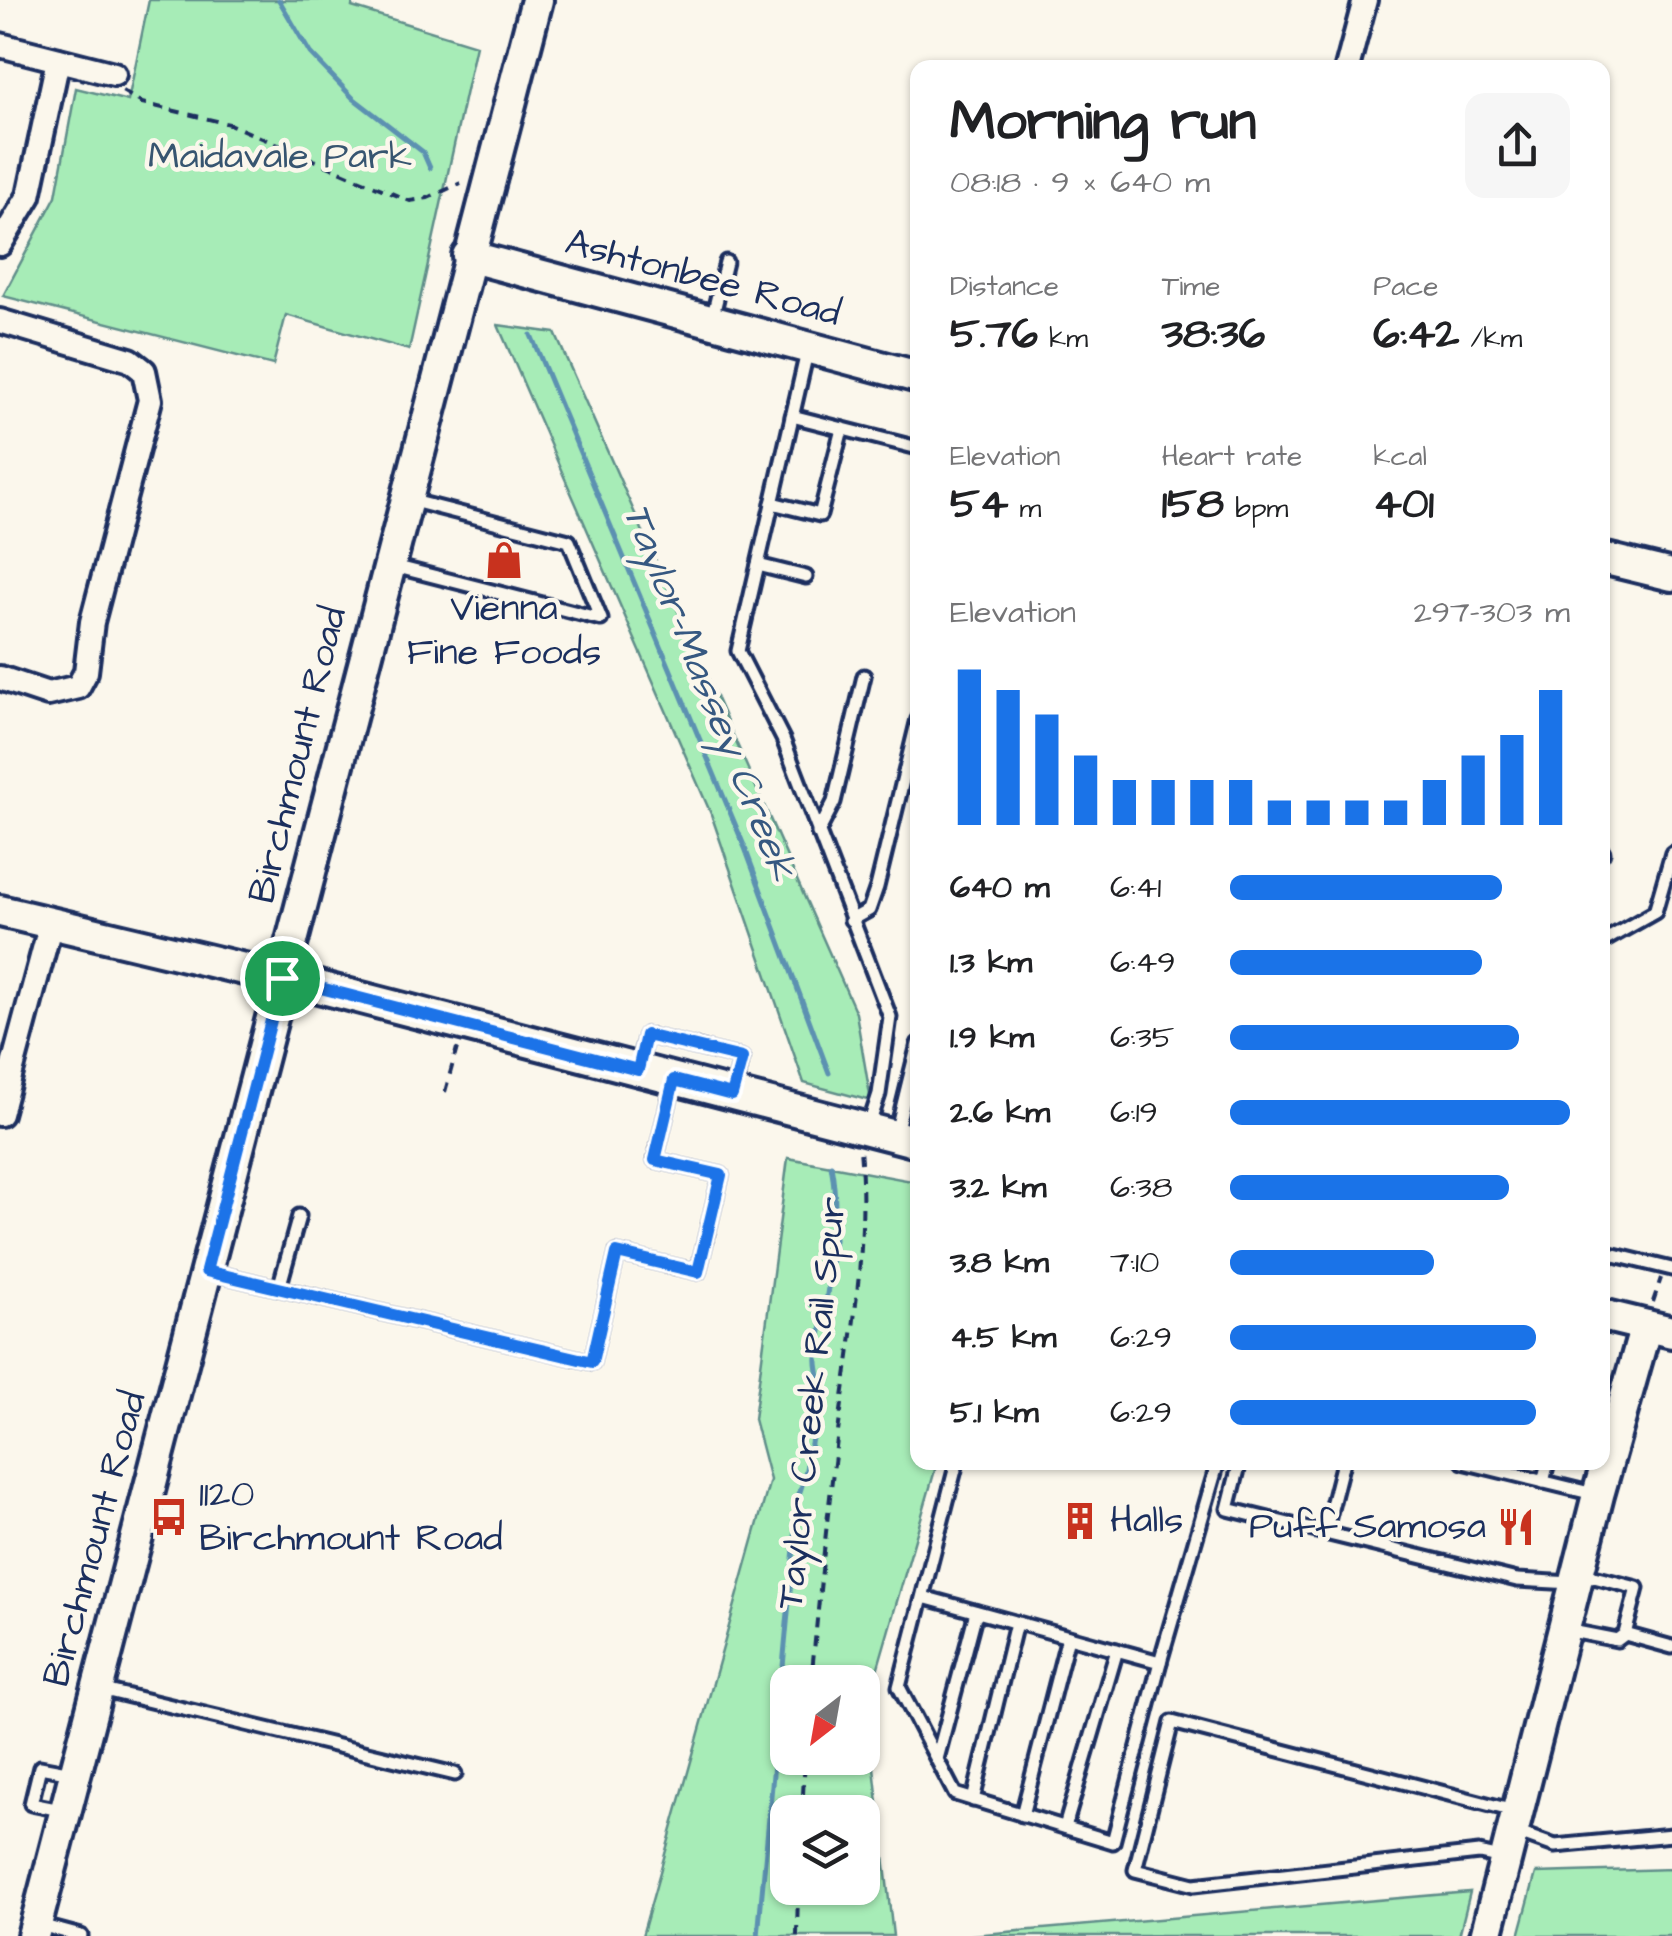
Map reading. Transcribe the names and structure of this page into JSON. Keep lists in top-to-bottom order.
{
  "streets": {
    "street": ["Ashtonbee Road", "Birchmount Road"],
    "path": ["Taylor Creek Rail Spur"]
  },
  "crossings": [
    ["Ashtonbee Road", "Birchmount Road"]
  ],
  "water": ["Taylor-Massey Creek"],
  "parks": ["Maidavale Park"],
  "places": {
    "shop": ["Vienna Fine Foods"],
    "bus stop": ["1120 Birchmount Road"],
    "building": ["Halls"],
    "restaurant": ["Puff Samosa"]
  },
  "north": "bottom left",
  "page": {
    "heading": ["Morning run", "08:18 · 9 × 640 m"],
    "stats": [
      ["Distance", "5.76 km"],
      ["Time", "38:36"],
      ["Pace", "6:42 /km"],
      ["Elevation", "54 m"],
      ["Heart rate", "158 bpm"],
      ["kcal", "401"]
    ],
    "chart": ["Elevation", "297–303 m"],
    "list": [
      {
        "name": "640 m",
        "note": "6:41"
      },
      {
        "name": "1.3 km",
        "note": "6:49"
      },
      {
        "name": "1.9 km",
        "note": "6:35"
      },
      {
        "name": "2.6 km",
        "note": "6:19"
      },
      {
        "name": "3.2 km",
        "note": "6:38"
      },
      {
        "name": "3.8 km",
        "note": "7:10"
      },
      {
        "name": "4.5 km",
        "note": "6:29"
      },
      {
        "name": "5.1 km",
        "note": "6:29"
      }
    ]
  }
}
